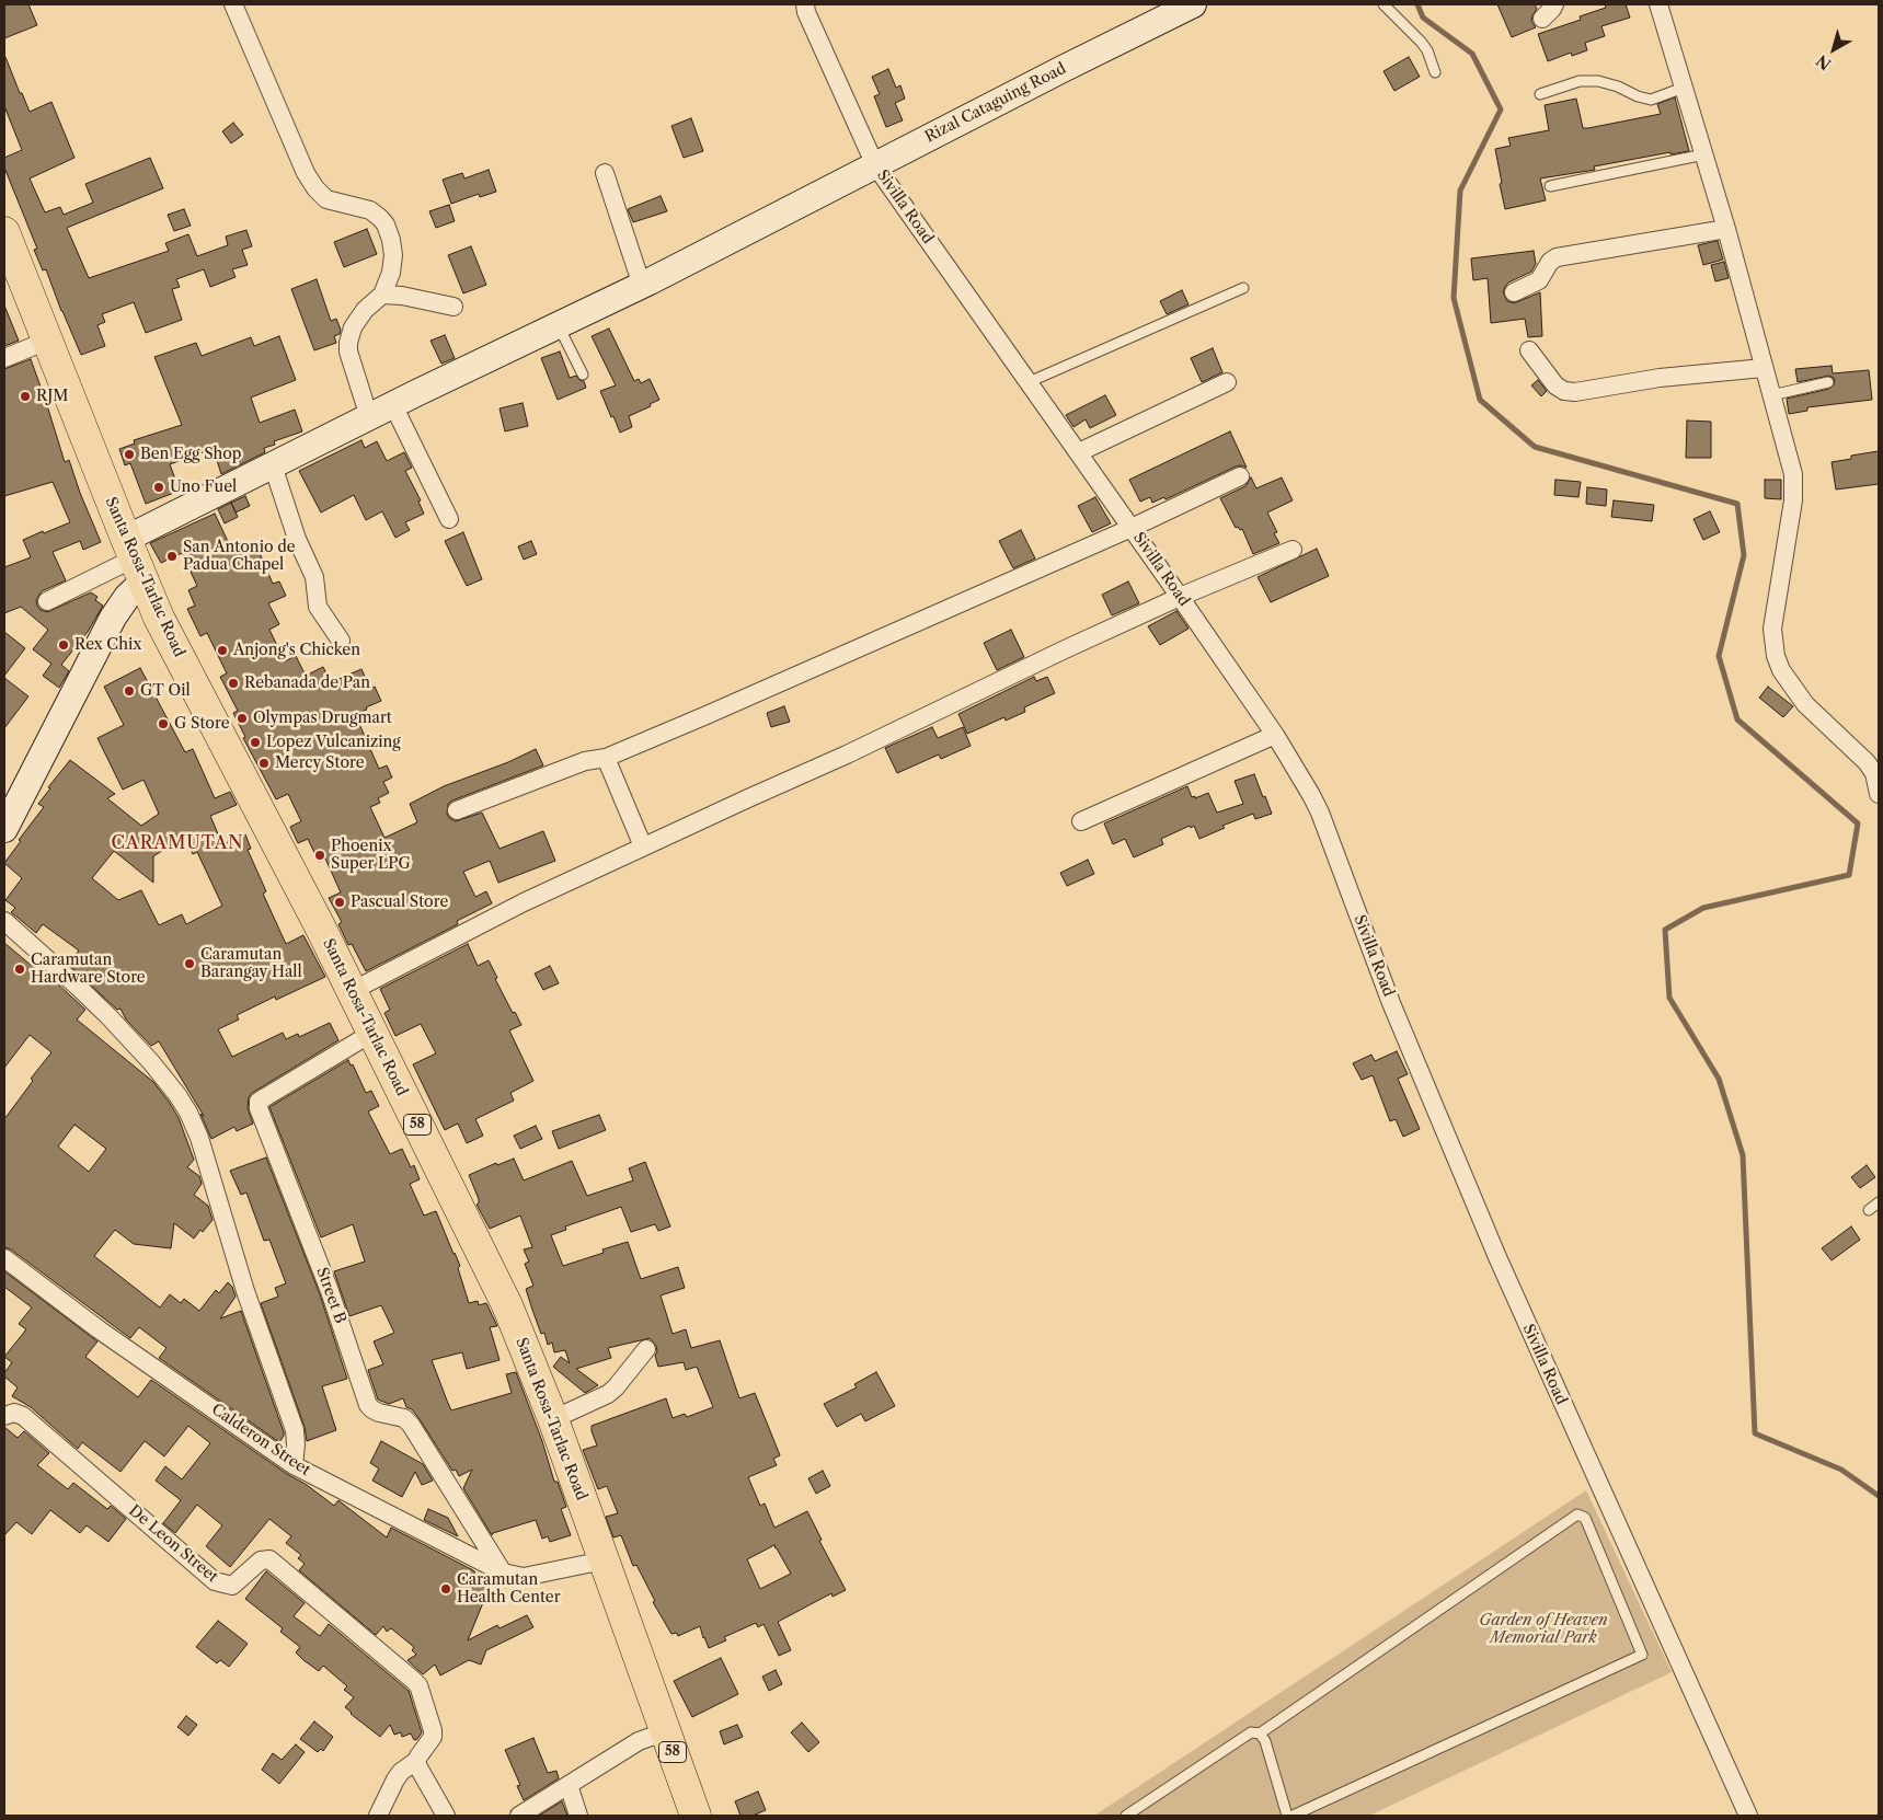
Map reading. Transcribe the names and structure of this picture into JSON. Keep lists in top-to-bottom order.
{
  "streets": {
    "highway": ["Santa Rosa-Tarlac Road", "58"],
    "street": [
      "Rizal Cataguing Road",
      "Sivilla Road",
      "Street B",
      "Calderon Street",
      "De Leon Street"
    ]
  },
  "crossings": [
    ["Rizal Cataguing Road", "Sivilla Road"],
    ["Rizal Cataguing Road", "Santa Rosa-Tarlac Road"],
    ["Santa Rosa-Tarlac Road", "Street B"],
    ["Santa Rosa-Tarlac Road", "Calderon Street"],
    ["Street B", "Calderon Street"]
  ],
  "districts": ["CARAMUTAN"],
  "parks": ["Garden of Heaven Memorial Park"],
  "places": [
    "RJM",
    "Ben Egg Shop",
    "Uno Fuel",
    "San Antonio de Padua Chapel",
    "Rex Chix",
    "Anjong's Chicken",
    "Rebanada de Pan",
    "GT Oil",
    "Olympas Drugmart",
    "G Store",
    "Lopez Vulcanizing",
    "Mercy Store",
    "Phoenix Super LPG",
    "Pascual Store",
    "Caramutan Barangay Hall",
    "Caramutan Hardware Store",
    "Caramutan Health Center"
  ],
  "north": "bottom left"
}
